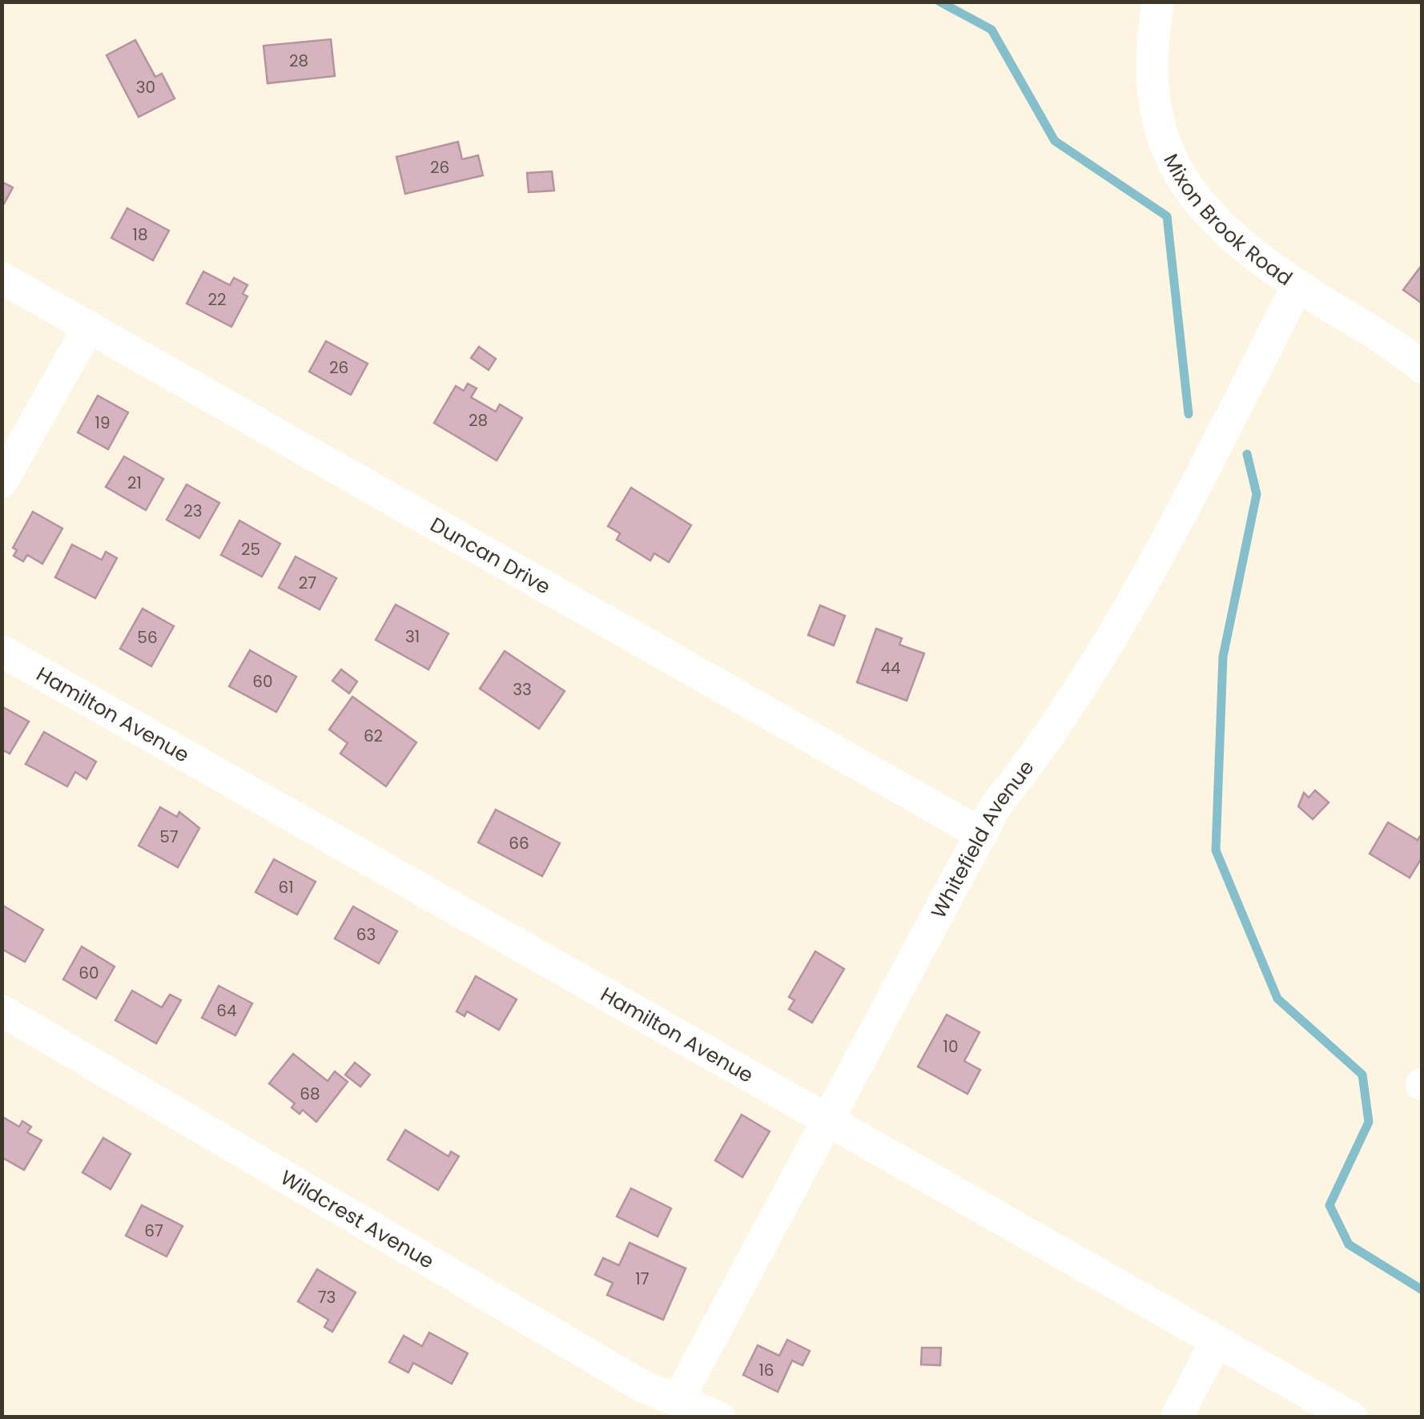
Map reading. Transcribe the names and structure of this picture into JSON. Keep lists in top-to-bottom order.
{
  "streets": {
    "street": [
      "Mixon Brook Road",
      "Duncan Drive",
      "Hamilton Avenue",
      "Whitefield Avenue",
      "Wildcrest Avenue"
    ]
  },
  "crossings": [
    ["Mixon Brook Road", "Whitefield Avenue"],
    ["Duncan Drive", "Whitefield Avenue"],
    ["Hamilton Avenue", "Whitefield Avenue"],
    ["Whitefield Avenue", "Wildcrest Avenue"]
  ],
  "house_numbers": [
    "28",
    "30",
    "26",
    "18",
    "22",
    "26",
    "28",
    "19",
    "21",
    "23",
    "25",
    "27",
    "31",
    "56",
    "44",
    "60",
    "33",
    "62",
    "57",
    "66",
    "61",
    "63",
    "60",
    "64",
    "10",
    "68",
    "67",
    "17",
    "73",
    "16"
  ]
}
